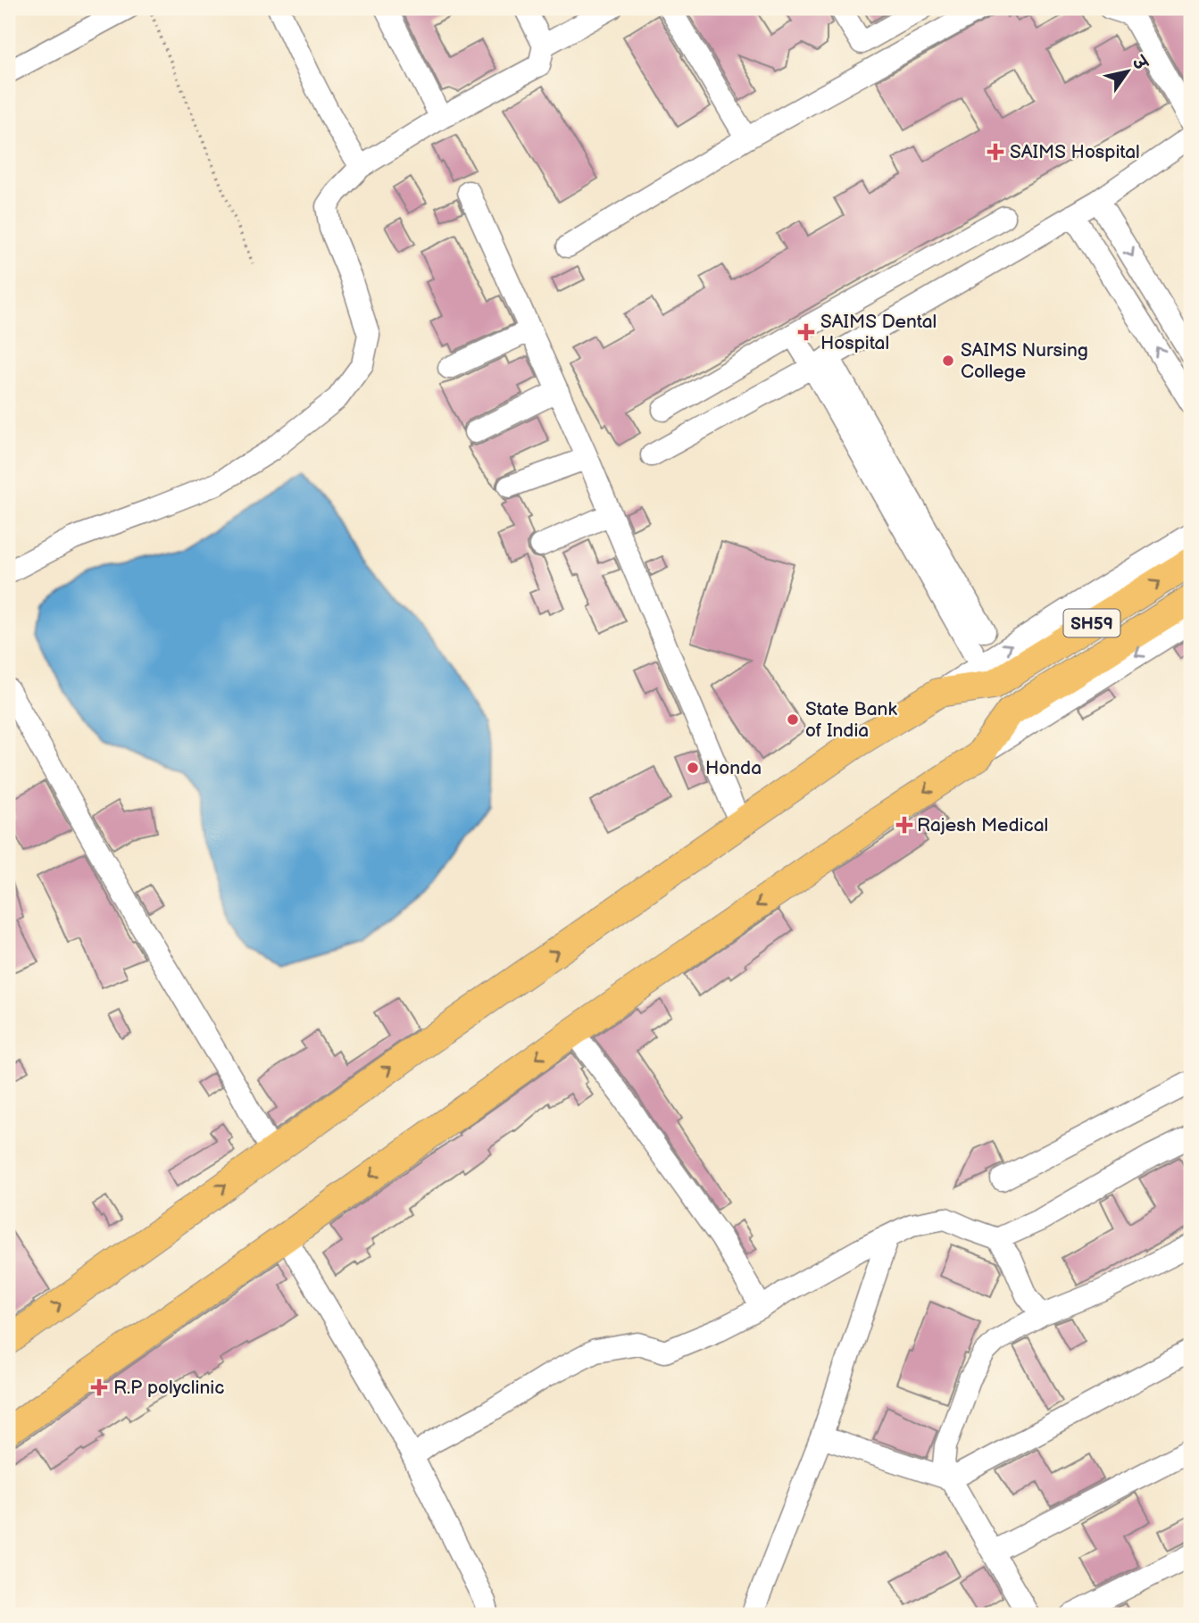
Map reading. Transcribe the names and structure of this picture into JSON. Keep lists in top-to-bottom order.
{
  "streets": {
    "main road": ["SH59"]
  },
  "places": {
    "health": [
      "SAIMS Hospital",
      "SAIMS Dental Hospital",
      "Rajesh Medical",
      "R.P polyclinic"
    ],
    "other": ["SAIMS Nursing College", "State Bank of India", "Honda"]
  },
  "north": "top right"
}
